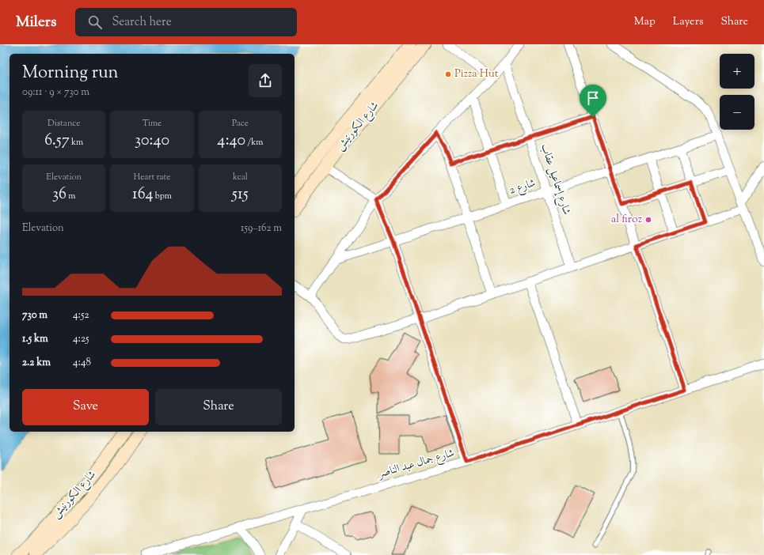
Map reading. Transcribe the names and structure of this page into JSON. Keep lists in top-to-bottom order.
{
  "streets": {
    "street": [
      "شارع الكورنيش",
      "شارع إسماعيل عقاب",
      "شارع 2",
      "شارع جمال عبد الناصر"
    ]
  },
  "crossings": [
    ["شارع إسماعيل عقاب", "شارع 2"]
  ],
  "places": ["Pizza Hut", "al firoz"],
  "page": {
    "header": "Milers",
    "search": "Search here",
    "nav": ["Map", "Layers", "Share"],
    "map_buttons": ["+", "−"],
    "heading": ["Morning run", "09:11 · 9 × 730 m"],
    "stats": [
      ["Distance", "6.57 km"],
      ["Time", "30:40"],
      ["Pace", "4:40 /km"],
      ["Elevation", "36 m"],
      ["Heart rate", "164 bpm"],
      ["kcal", "515"]
    ],
    "chart": ["Elevation", "159–162 m"],
    "list": [
      {
        "name": "730 m",
        "note": "4:52"
      },
      {
        "name": "1.5 km",
        "note": "4:25"
      },
      {
        "name": "2.2 km",
        "note": "4:48"
      }
    ],
    "buttons": ["Save", "Share"]
  }
}
